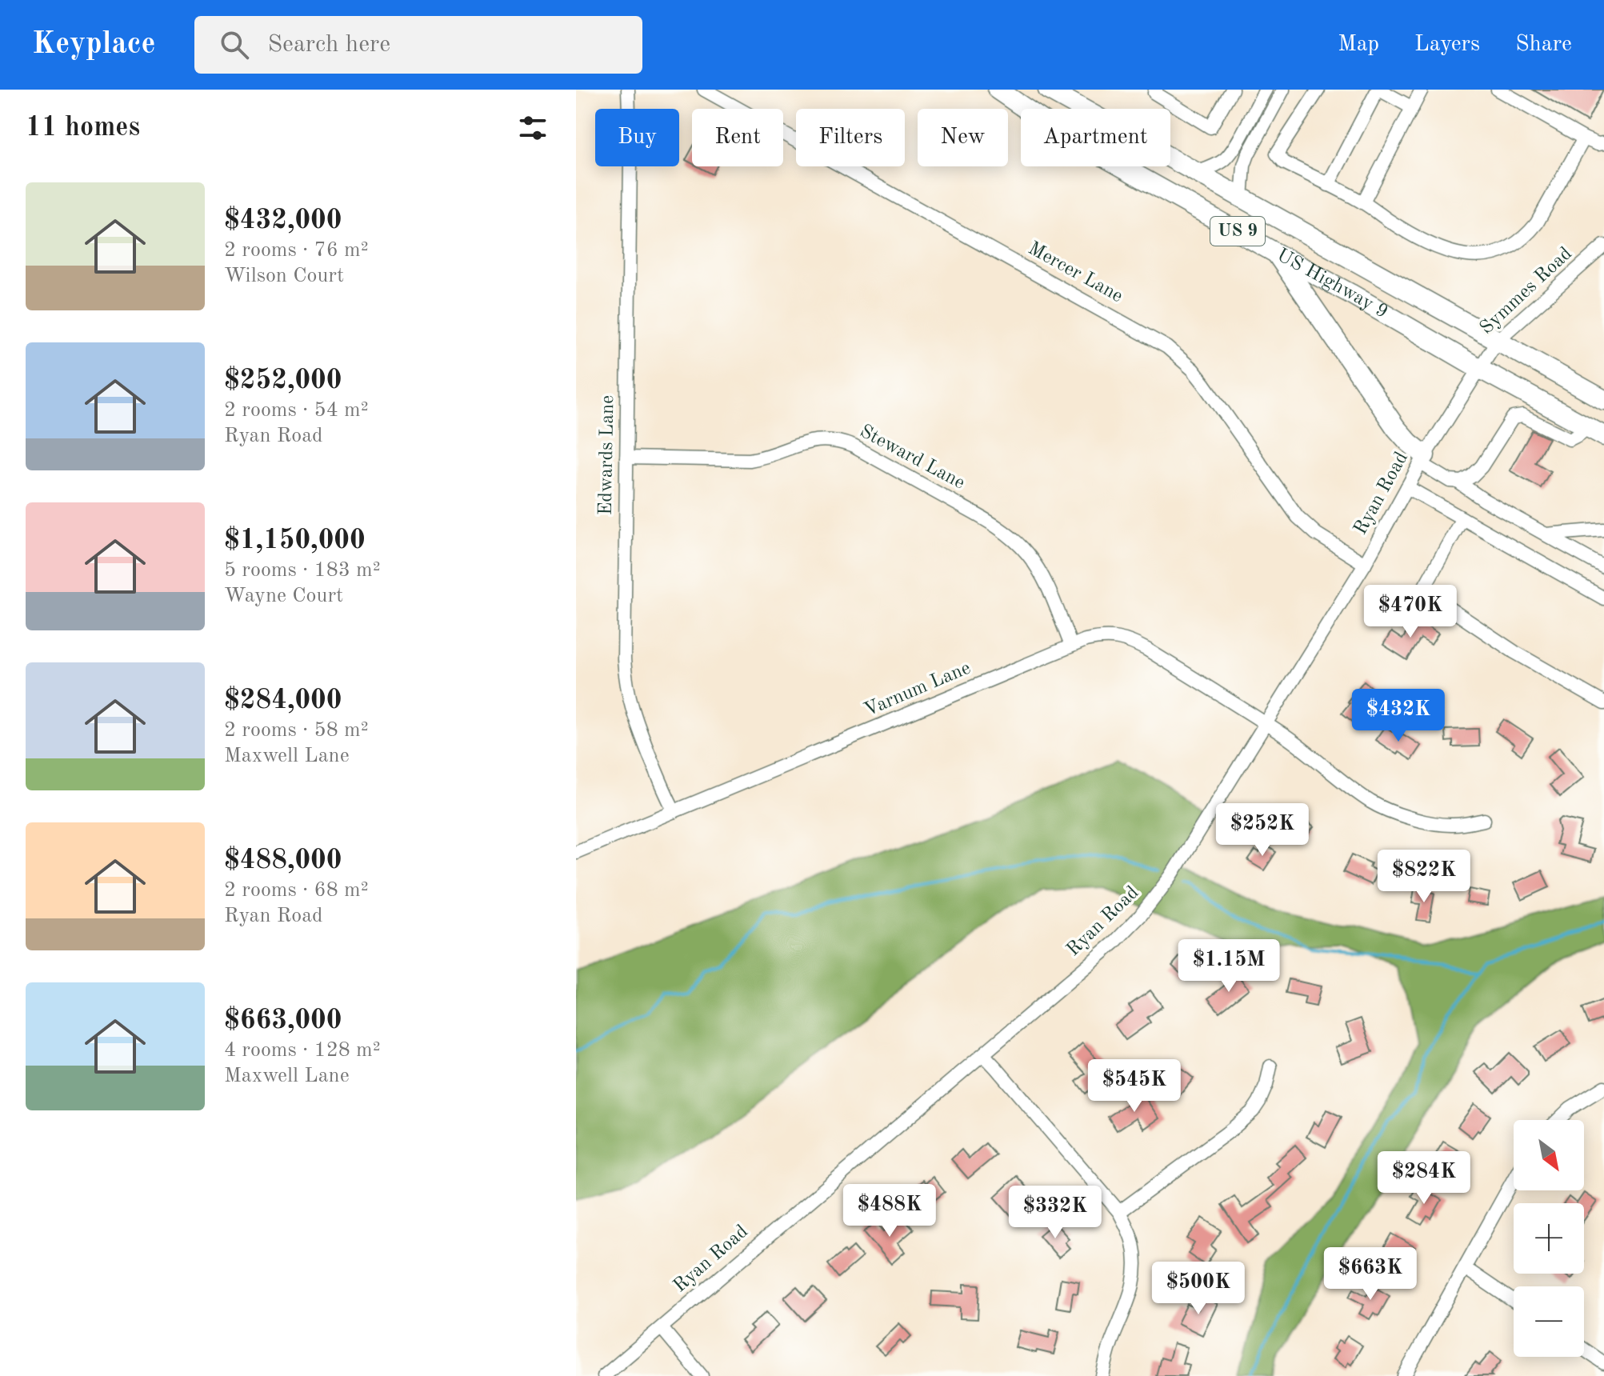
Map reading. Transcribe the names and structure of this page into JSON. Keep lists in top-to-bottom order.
{
  "streets": {
    "highway": ["US 9", "US Highway 9"],
    "street": [
      "Mercer Lane",
      "Symmes Road",
      "Edwards Lane",
      "Steward Lane",
      "Ryan Road",
      "Varnum Lane"
    ]
  },
  "crossings": [
    ["Mercer Lane", "Ryan Road"],
    ["US Highway 9", "Symmes Road"],
    ["US Highway 9", "Ryan Road"],
    ["Symmes Road", "Ryan Road"],
    ["Edwards Lane", "Steward Lane"],
    ["Edwards Lane", "Varnum Lane"],
    ["Steward Lane", "Varnum Lane"],
    ["Ryan Road", "Varnum Lane"]
  ],
  "north": "bottom right",
  "page": {
    "header": "Keyplace",
    "search": "Search here",
    "nav": ["Map", "Layers", "Share"],
    "heading": "11 homes",
    "chip": [
      "Buy",
      "Rent",
      "Filters",
      "New",
      "Apartment"
    ],
    "list": [
      {
        "name": "$432,000",
        "note": "2 rooms · 76 m² · Wilson Court"
      },
      {
        "name": "$252,000",
        "note": "2 rooms · 54 m² · Ryan Road"
      },
      {
        "name": "$1,150,000",
        "note": "5 rooms · 183 m² · Wayne Court"
      },
      {
        "name": "$284,000",
        "note": "2 rooms · 58 m² · Maxwell Lane"
      },
      {
        "name": "$488,000",
        "note": "2 rooms · 68 m² · Ryan Road"
      },
      {
        "name": "$663,000",
        "note": "4 rooms · 128 m² · Maxwell Lane"
      }
    ],
    "price": [
      "$470K",
      "$432K",
      "$252K",
      "$822K",
      "$1.15M",
      "$545K",
      "$284K",
      "$488K",
      "$332K",
      "$663K",
      "$500K"
    ],
    "map_buttons": ["+", "−"]
  }
}
